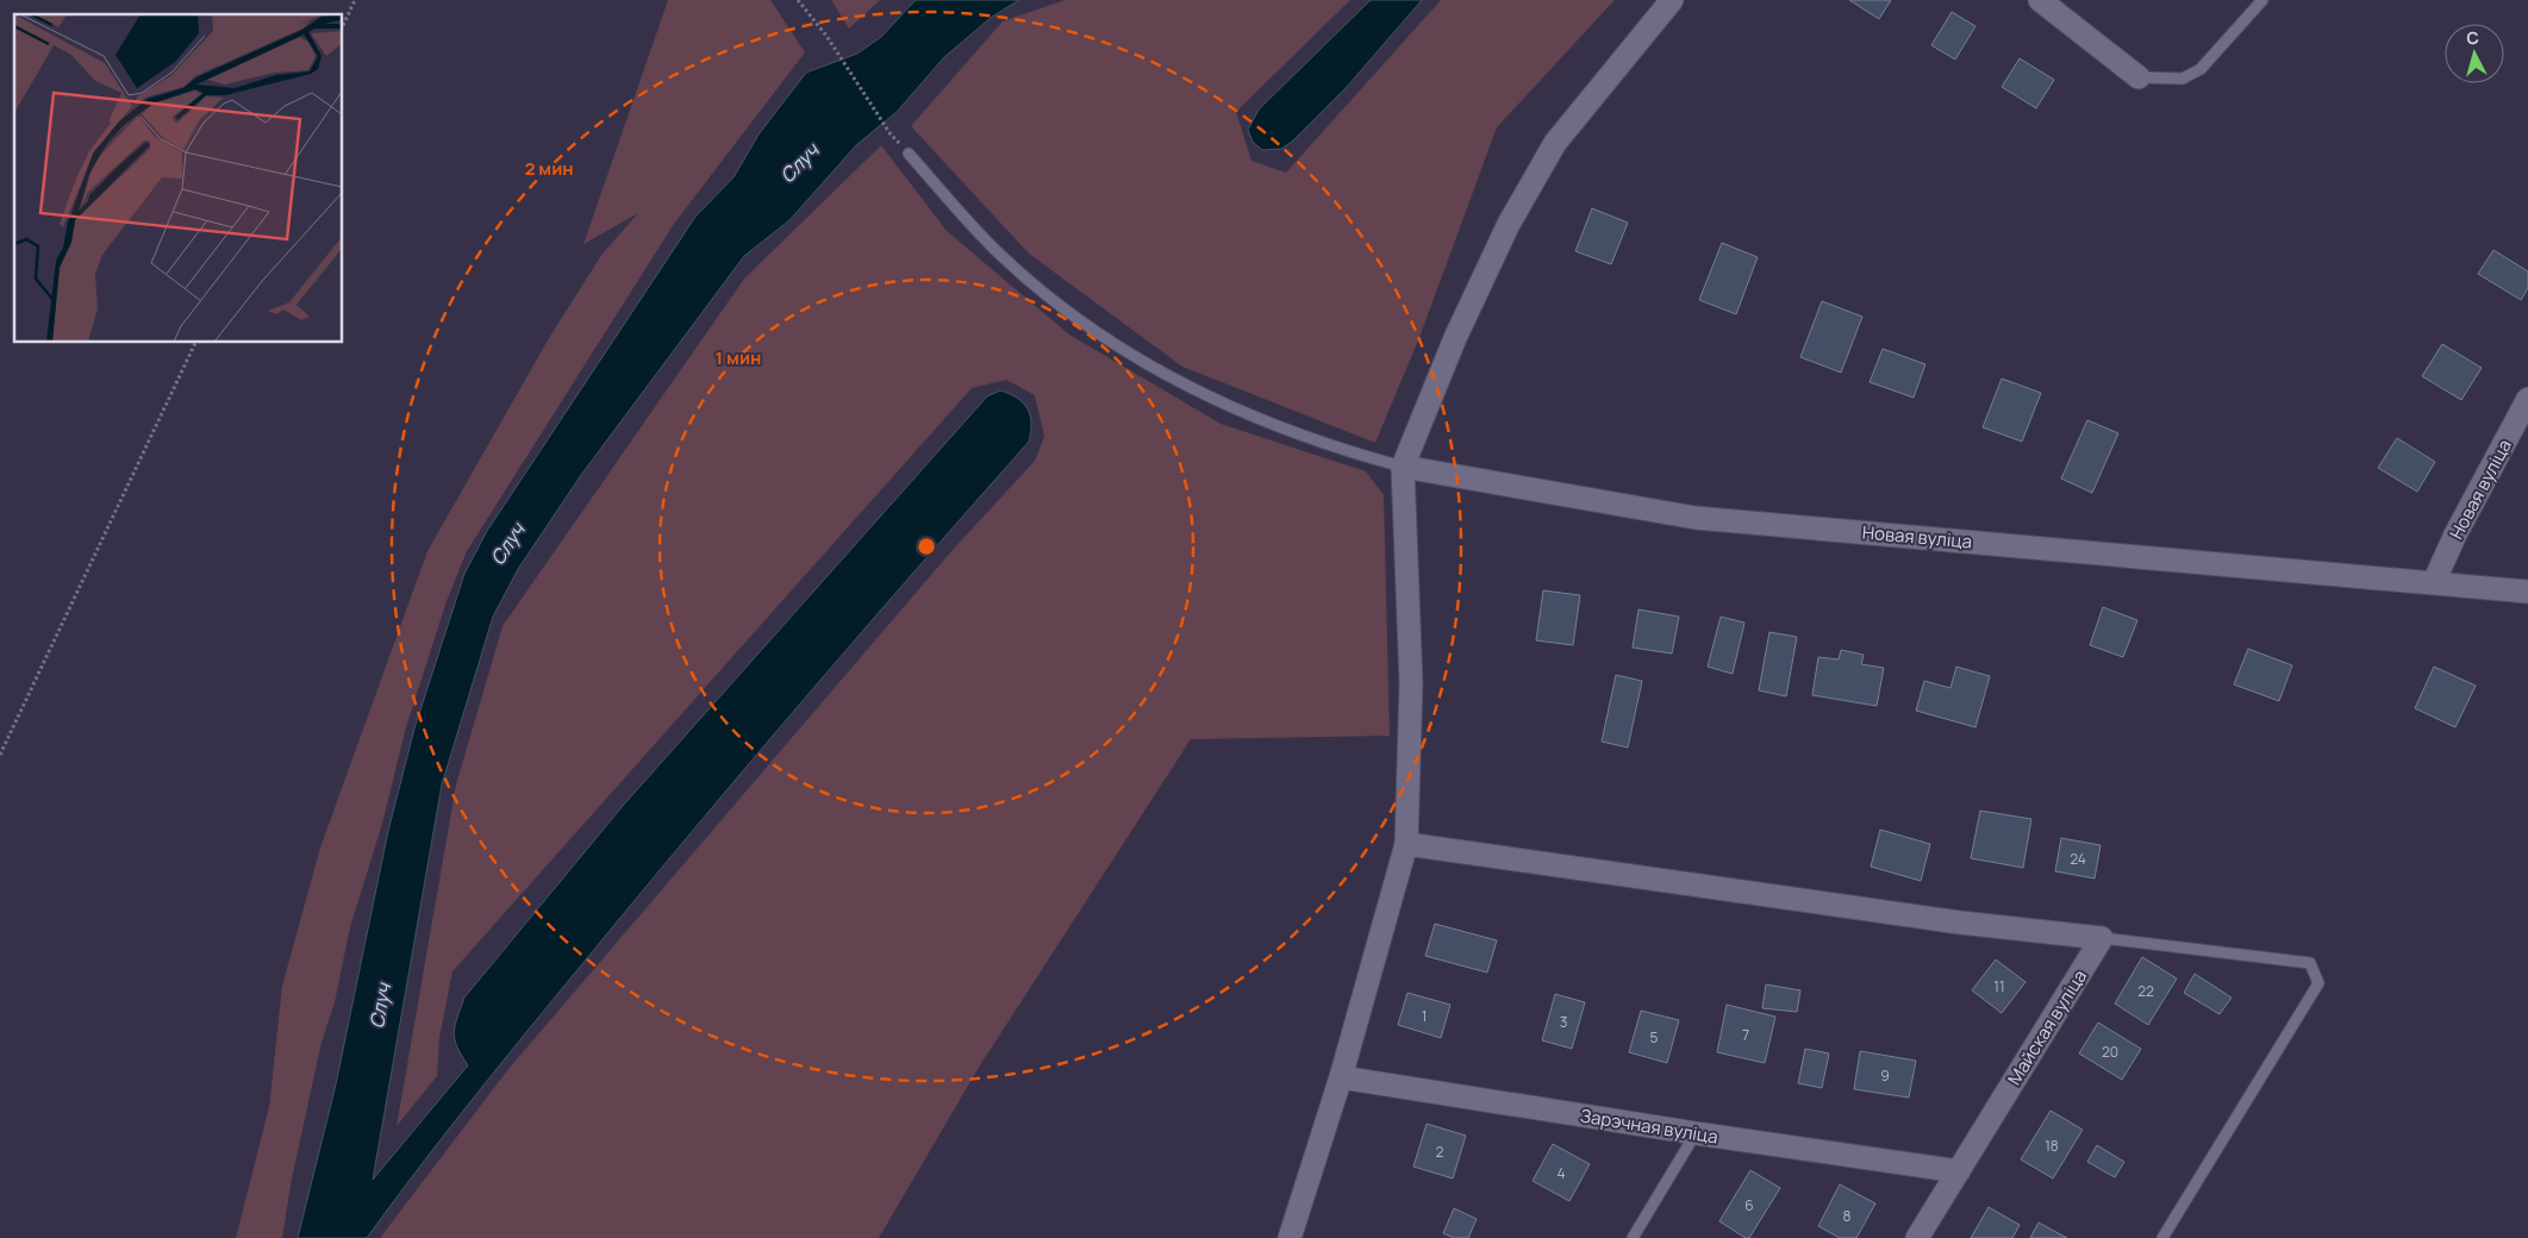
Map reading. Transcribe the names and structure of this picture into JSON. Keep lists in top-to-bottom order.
{
  "streets": {
    "street": ["Новая вуліца", "Майская вуліца", "Зарэчная вуліца"]
  },
  "crossings": [
    ["Майская вуліца", "Зарэчная вуліца"]
  ],
  "water": ["Случ"],
  "house_numbers": [
    "24",
    "11",
    "22",
    "1",
    "3",
    "7",
    "5",
    "20",
    "9",
    "18",
    "2",
    "4",
    "6",
    "8"
  ],
  "north": "top",
  "rings": ["2 мин", "1 мин"]
}
